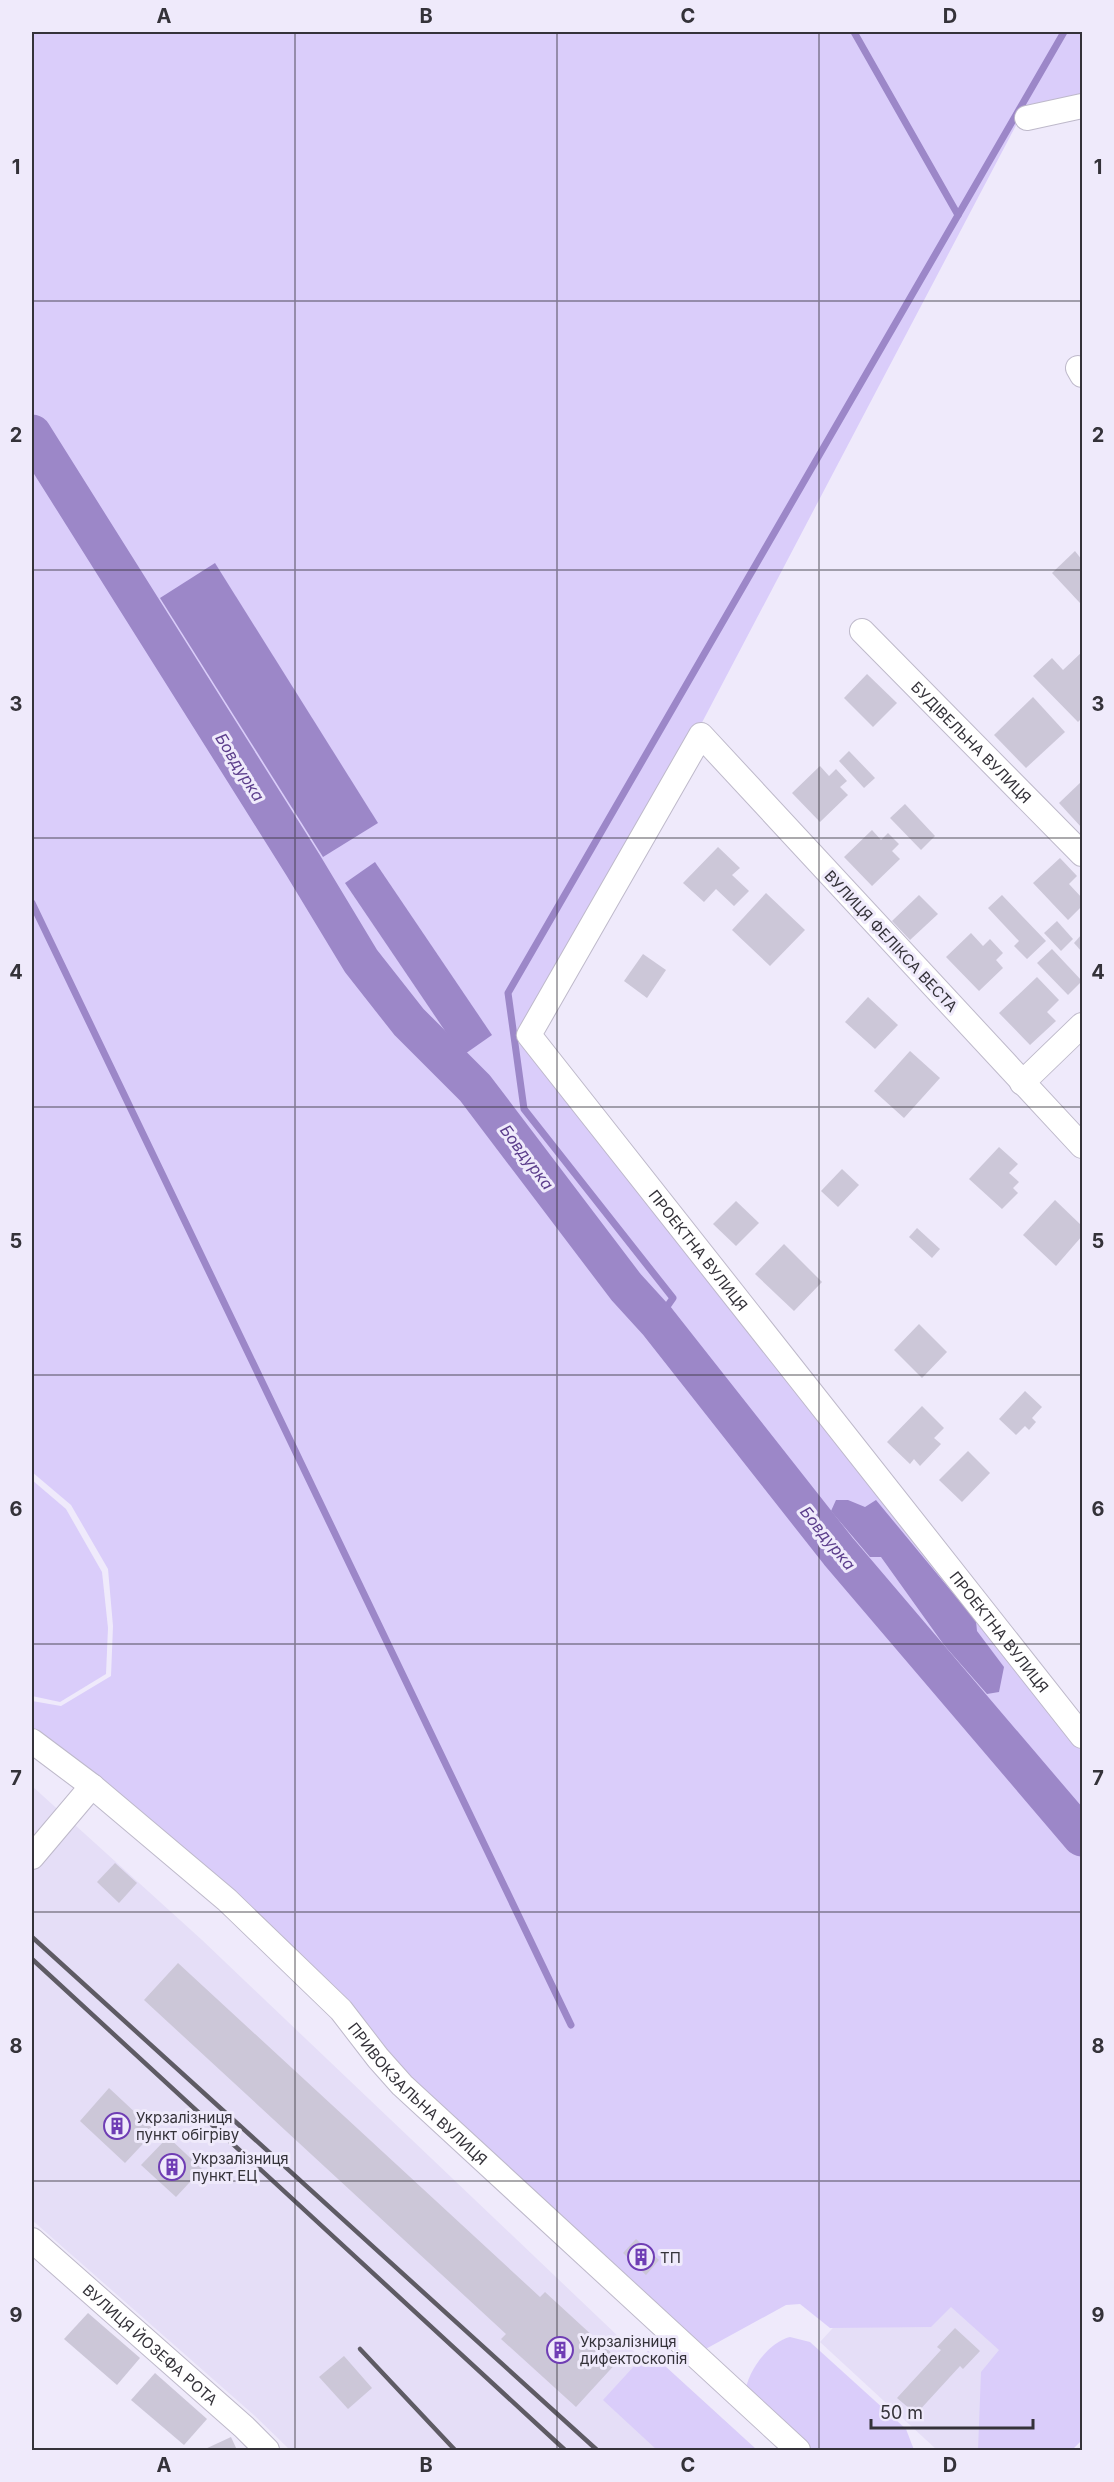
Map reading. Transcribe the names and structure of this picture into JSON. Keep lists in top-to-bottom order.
{
  "streets": {
    "street": [
      "БУДІВЕЛЬНА ВУЛИЦЯ",
      "ВУЛИЦЯ ФЕЛІКСА ВЕСТА",
      "ПРОЕКТНА ВУЛИЦЯ",
      "ПРИВОКЗАЛЬНА ВУЛИЦЯ",
      "ВУЛИЦЯ ЙОЗЕФА РОТА"
    ]
  },
  "crossings": [
    ["ВУЛИЦЯ ФЕЛІКСА ВЕСТА", "ПРОЕКТНА ВУЛИЦЯ"]
  ],
  "water": ["Бовдурка"],
  "places": {
    "building": [
      "Укрзалізниця пункт обігріву",
      "Укрзалізниця пункт ЕЦ",
      "ТП",
      "Укрзалізниця дифектоскопія"
    ]
  },
  "scale_bar": "50 m",
  "grid": {
    "columns": [
      "A",
      "B",
      "C",
      "D"
    ],
    "rows": [
      "1",
      "2",
      "3",
      "4",
      "5",
      "6",
      "7",
      "8",
      "9"
    ]
  }
}
